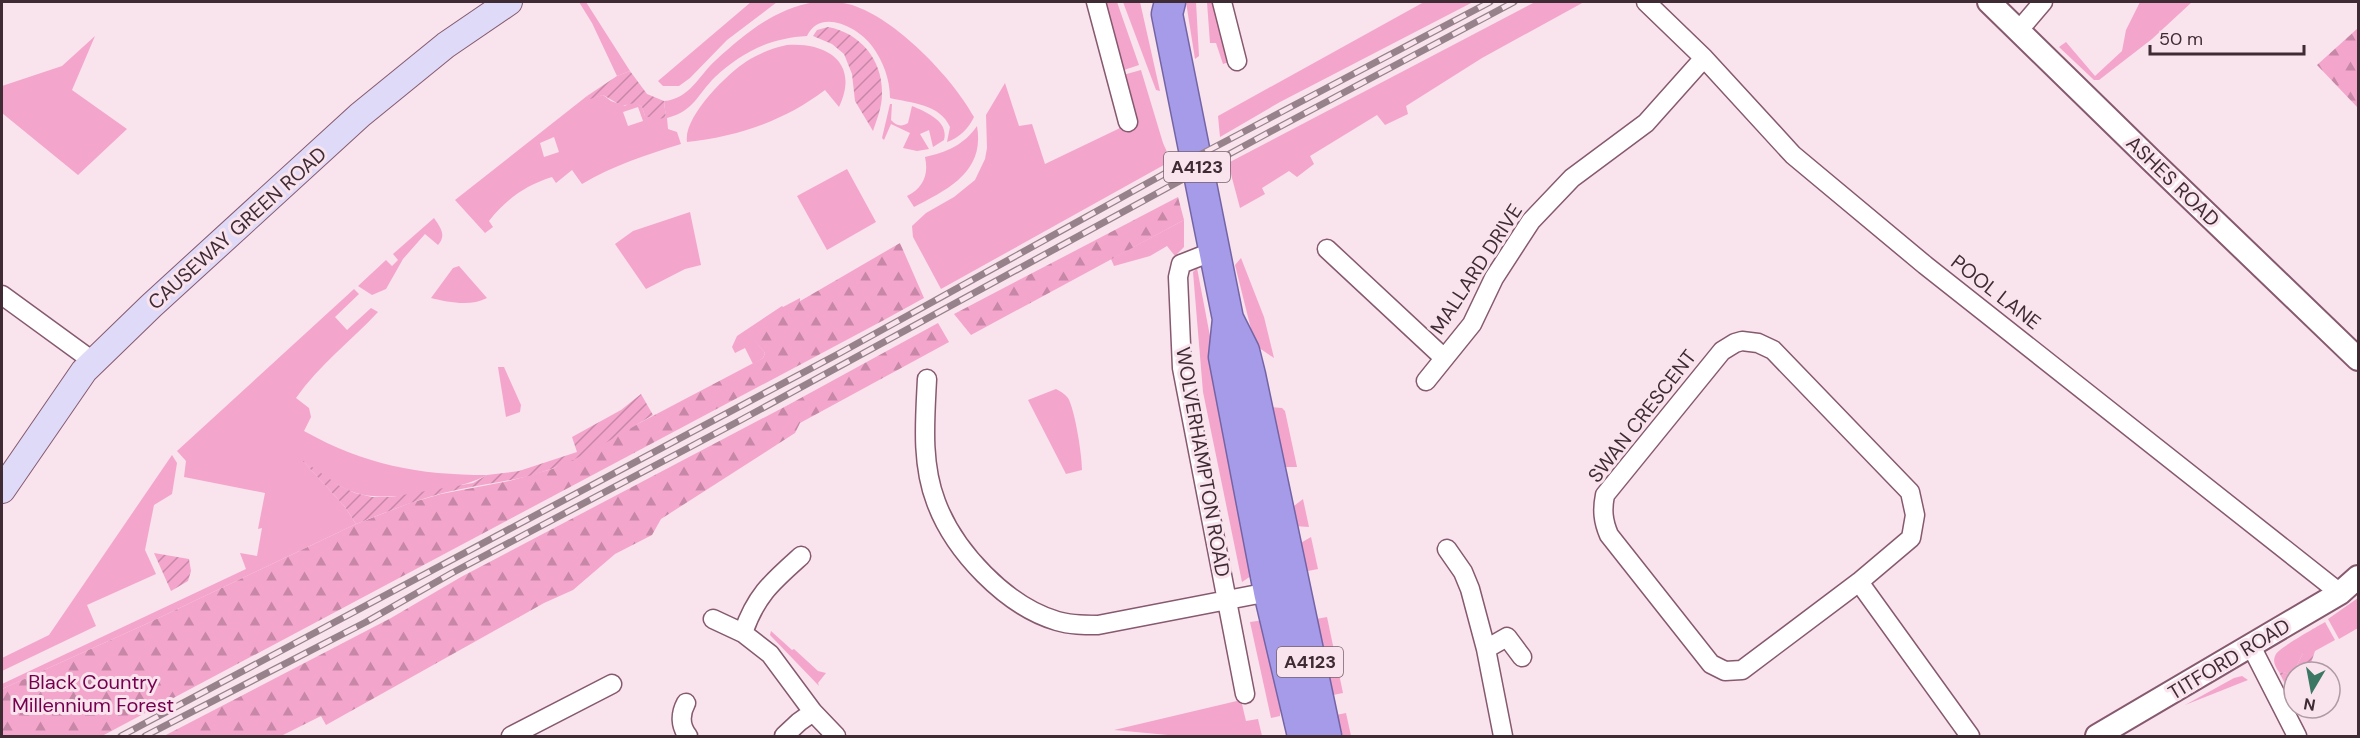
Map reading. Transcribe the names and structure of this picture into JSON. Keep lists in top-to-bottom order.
{
  "streets": {
    "highway": ["A4123", "WOLVERHAMPTON ROAD"],
    "main road": ["CAUSEWAY GREEN ROAD"],
    "street": [
      "ASHES ROAD",
      "MALLARD DRIVE",
      "POOL LANE",
      "SWAN CRESCENT",
      "TITFORD ROAD"
    ]
  },
  "crossings": [
    ["MALLARD DRIVE", "POOL LANE"],
    ["POOL LANE", "TITFORD ROAD"]
  ],
  "parks": ["Black Country Millennium Forest"],
  "scale_bar": "50 m",
  "north": "bottom"
}
